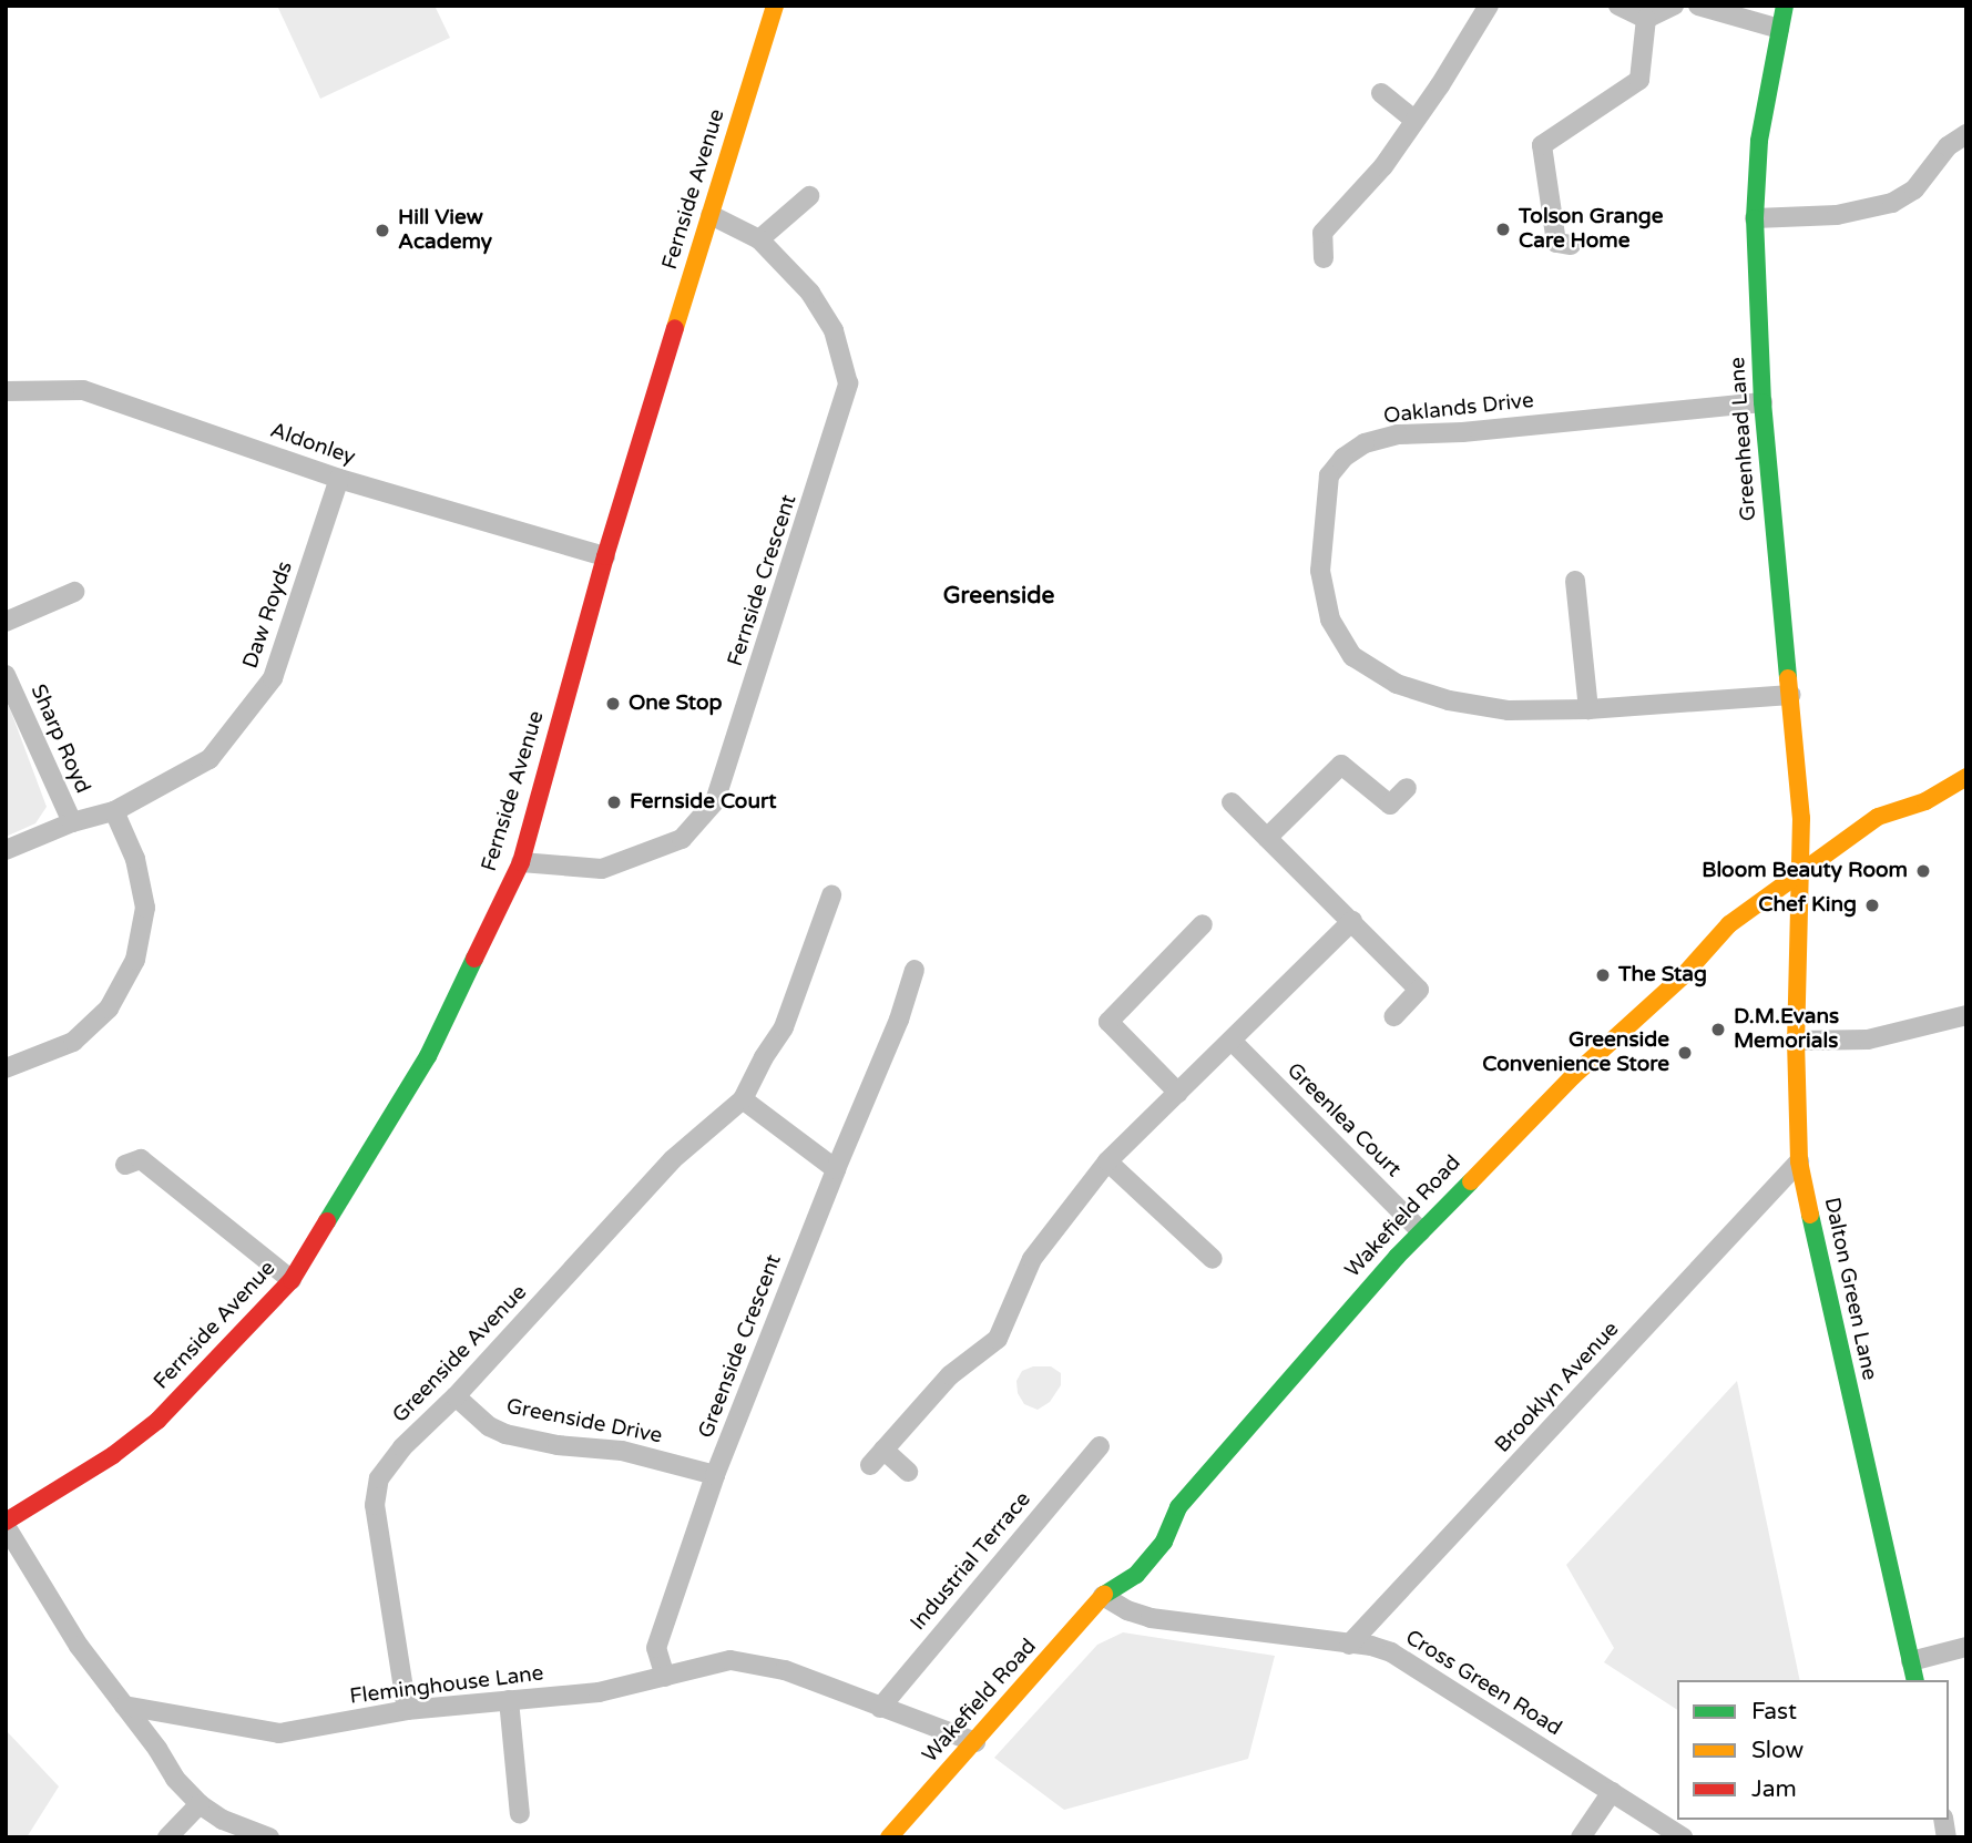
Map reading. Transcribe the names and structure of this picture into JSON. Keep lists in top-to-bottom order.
{
  "streets": {
    "main road": [
      "Fernside Avenue",
      "Greenhead Lane",
      "Wakefield Road",
      "Dalton Green Lane"
    ],
    "street": [
      "Oaklands Drive",
      "Aldonley",
      "Fernside Crescent",
      "Daw Royds",
      "Sharp Royd",
      "Greenlea Court",
      "Greenside Crescent",
      "Greenside Avenue",
      "Brooklyn Avenue",
      "Greenside Drive",
      "Industrial Terrace",
      "Cross Green Road",
      "Fleminghouse Lane"
    ]
  },
  "crossings": [
    ["Fernside Avenue", "Aldonley"],
    ["Fernside Avenue", "Fernside Crescent"],
    ["Oaklands Drive", "Greenhead Lane"],
    ["Greenhead Lane", "Wakefield Road"],
    ["Greenhead Lane", "Dalton Green Lane"],
    ["Aldonley", "Daw Royds"],
    ["Daw Royds", "Sharp Royd"],
    ["Greenlea Court", "Wakefield Road"],
    ["Wakefield Road", "Cross Green Road"],
    ["Wakefield Road", "Fleminghouse Lane"],
    ["Dalton Green Lane", "Brooklyn Avenue"],
    ["Greenside Crescent", "Greenside Drive"],
    ["Greenside Crescent", "Fleminghouse Lane"],
    ["Greenside Avenue", "Greenside Drive"],
    ["Greenside Avenue", "Fleminghouse Lane"],
    ["Brooklyn Avenue", "Cross Green Road"],
    ["Industrial Terrace", "Fleminghouse Lane"]
  ],
  "districts": ["Greenside"],
  "places": [
    "Tolson Grange Care Home",
    "Hill View Academy",
    "One Stop",
    "Fernside Court",
    "Bloom Beauty Room",
    "Chef King",
    "The Stag",
    "D.M.Evans Memorials",
    "Greenside Convenience Store"
  ],
  "legend": ["Fast", "Slow", "Jam"]
}
